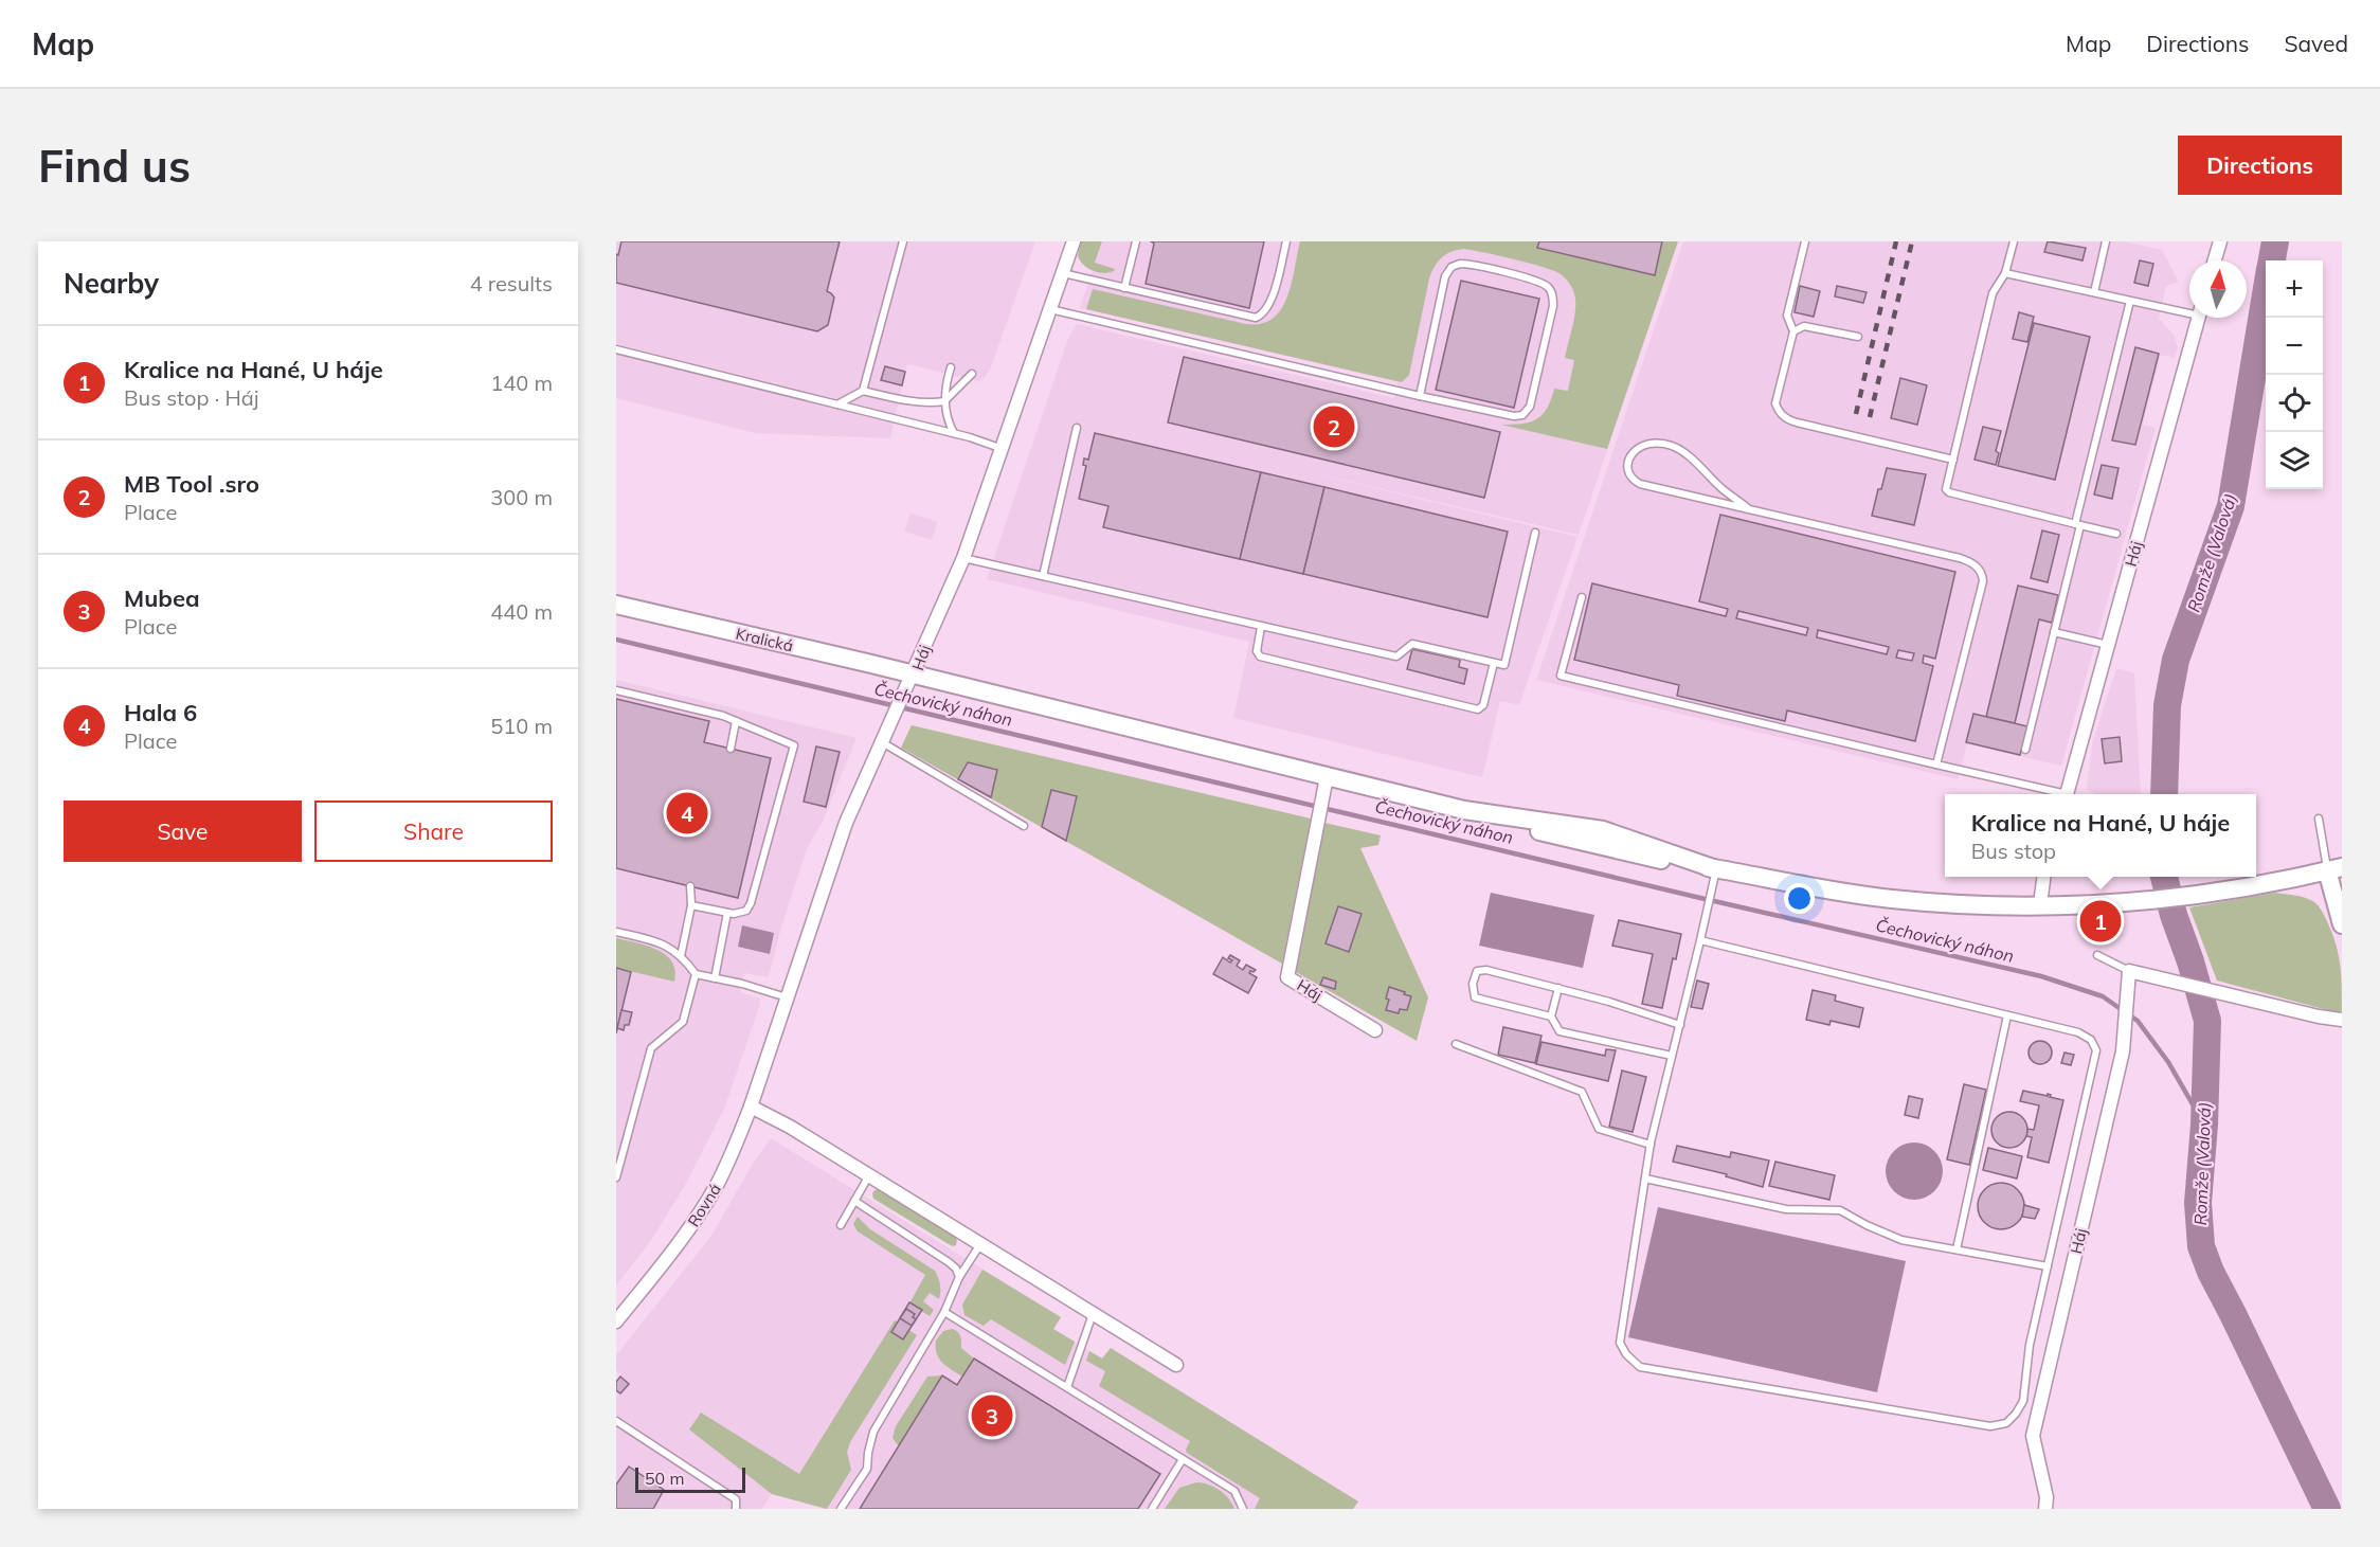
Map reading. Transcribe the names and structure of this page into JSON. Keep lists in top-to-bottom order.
{
  "streets": {
    "main road": ["Háj", "Kralická"],
    "street": ["Rovná"]
  },
  "crossings": [
    ["Háj", "Kralická"],
    ["Háj", "Rovná"],
    ["Kralická", "Rovná"]
  ],
  "water": ["Romže (Valová)", "Čechovický náhon"],
  "scale_bar": "50 m",
  "north": "top",
  "page": {
    "header": "Map",
    "nav": ["Map", "Directions", "Saved"],
    "buttons": [
      "Directions",
      ["Save", "Share"]
    ],
    "title": "Find us",
    "heading": ["Nearby", "4 results"],
    "map_buttons": ["+", "−"],
    "list": [
      {
        "mark": "1",
        "name": "Kralice na Hané, U háje",
        "note": "Bus stop · Háj",
        "value": "140 m"
      },
      {
        "mark": "2",
        "name": "MB Tool .sro",
        "note": "Place",
        "value": "300 m"
      },
      {
        "mark": "3",
        "name": "Mubea",
        "note": "Place",
        "value": "440 m"
      },
      {
        "mark": "4",
        "name": "Hala 6",
        "note": "Place",
        "value": "510 m"
      }
    ],
    "pins": [
      "2",
      "4",
      "1",
      "3"
    ],
    "popup": ["Kralice na Hané, U háje", "Bus stop"],
    "scale": "50 m"
  }
}
